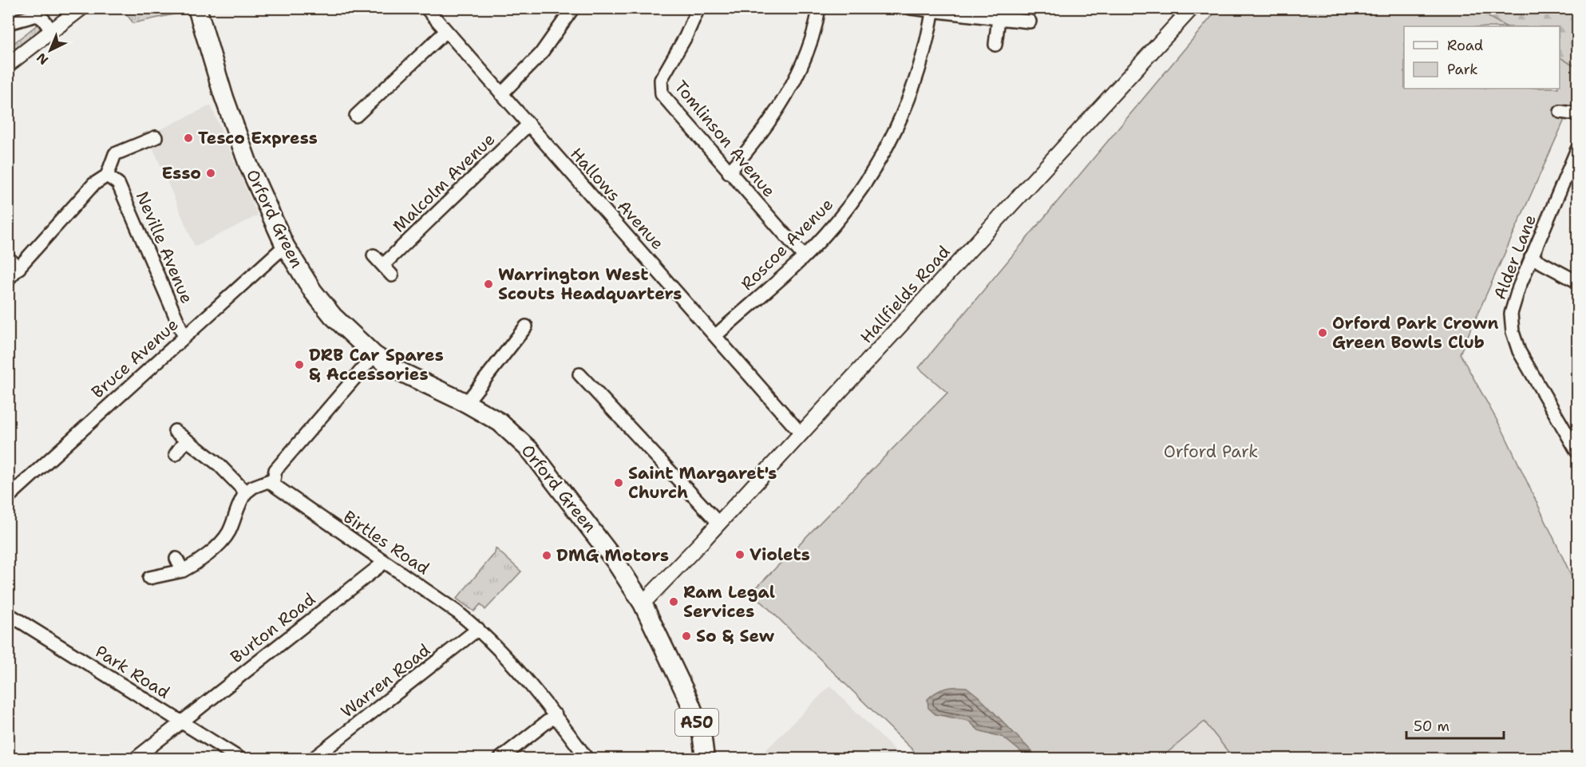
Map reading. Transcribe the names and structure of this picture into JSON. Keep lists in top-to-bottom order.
{
  "streets": {
    "main road": ["Orford Green", "A50"],
    "street": [
      "Tomlinson Avenue",
      "Malcolm Avenue",
      "Hallows Avenue",
      "Roscoe Avenue",
      "Neville Avenue",
      "Alder Lane",
      "Hallfields Road",
      "Bruce Avenue",
      "Birtles Road",
      "Burton Road",
      "Park Road",
      "Warren Road"
    ]
  },
  "crossings": [
    ["Tomlinson Avenue", "Roscoe Avenue"],
    ["Malcolm Avenue", "Hallows Avenue"],
    ["Hallows Avenue", "Roscoe Avenue"],
    ["Hallows Avenue", "Hallfields Road"],
    ["Orford Green", "Hallfields Road"],
    ["Orford Green", "Bruce Avenue"],
    ["Neville Avenue", "Bruce Avenue"],
    ["Birtles Road", "Burton Road"],
    ["Birtles Road", "Warren Road"],
    ["Burton Road", "Park Road"]
  ],
  "parks": ["Orford Park"],
  "places": [
    "Tesco Express",
    "Esso",
    "Warrington West Scouts Headquarters",
    "Orford Park Crown Green Bowls Club",
    "DRB Car Spares & Accessories",
    "Saint Margaret's Church",
    "Violets",
    "DMG Motors",
    "Ram Legal Services",
    "So & Sew"
  ],
  "legend": ["Road", "Park"],
  "scale_bar": "50 m",
  "north": "bottom left"
}
